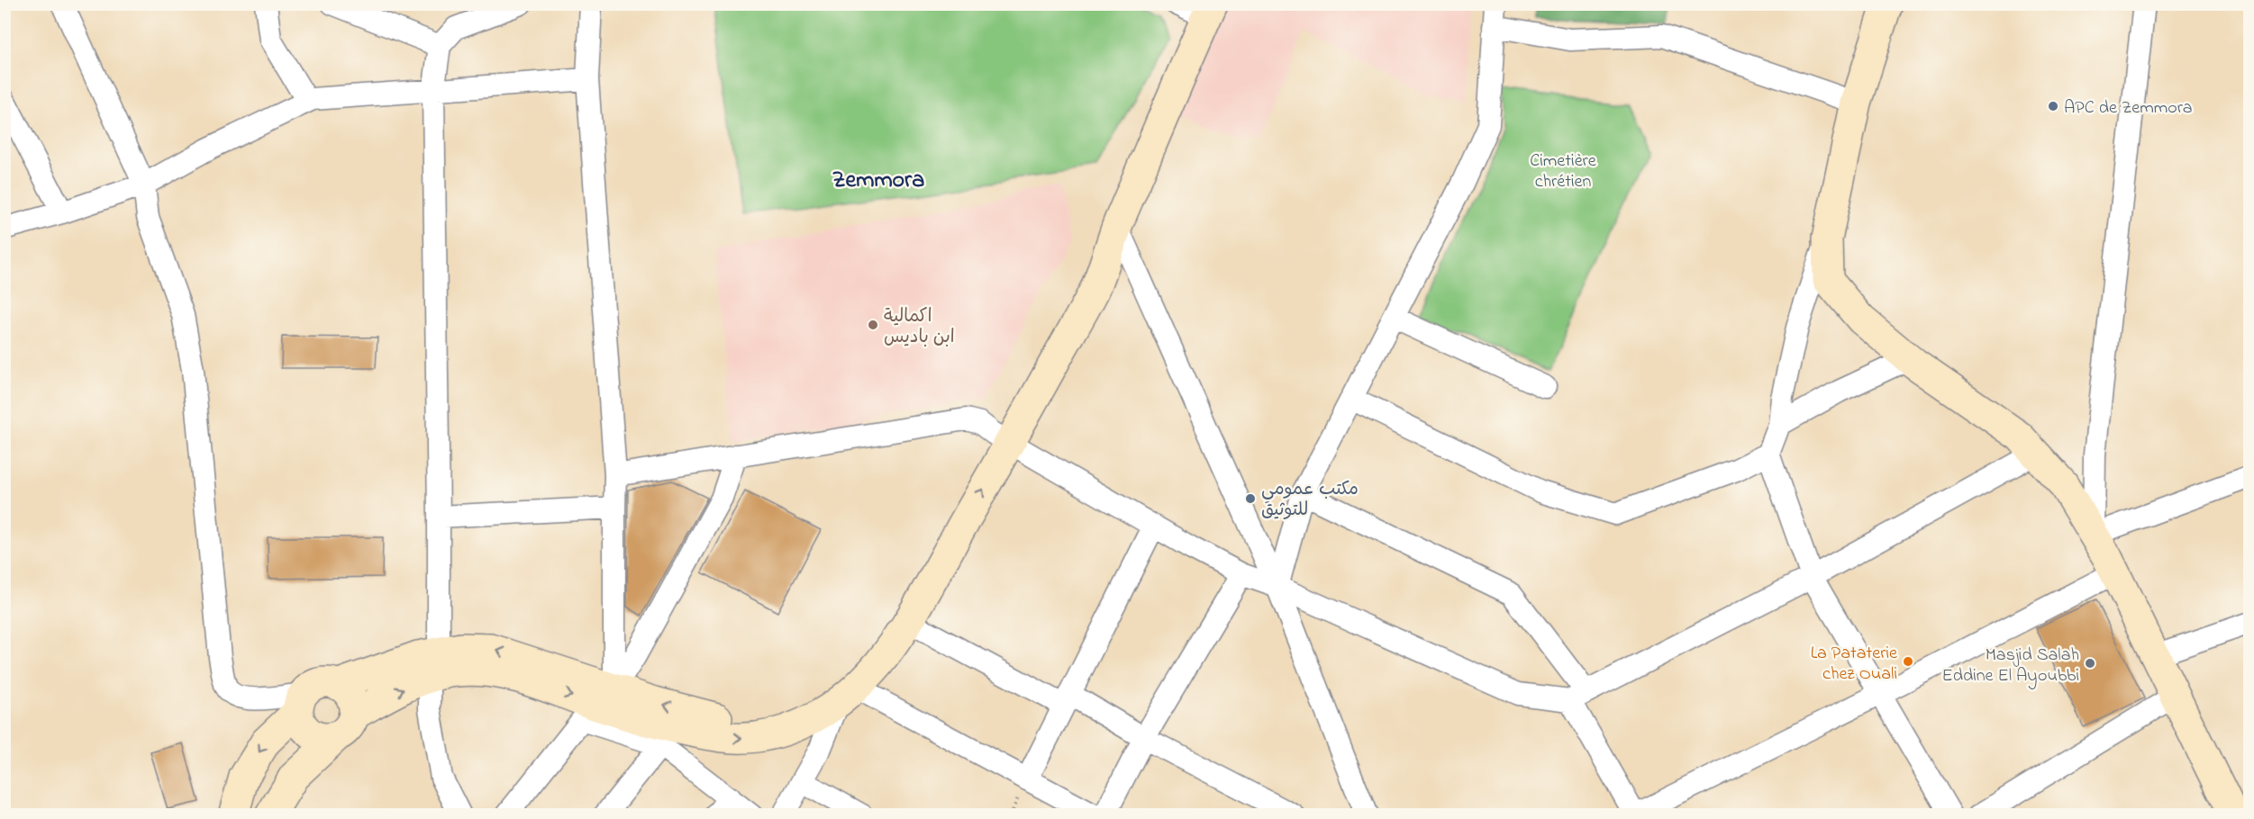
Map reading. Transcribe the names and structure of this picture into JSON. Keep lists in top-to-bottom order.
{
  "districts": ["Zemmora"],
  "parks": ["Cimetière chrétien"],
  "places": [
    "APC de Zemmora",
    "اكمالية ابن باديس",
    "مكتب عمومي للتوثيق",
    "La Pataterie chez Ouali",
    "Masjid Salah Eddine El Ayoubbi"
  ]
}
